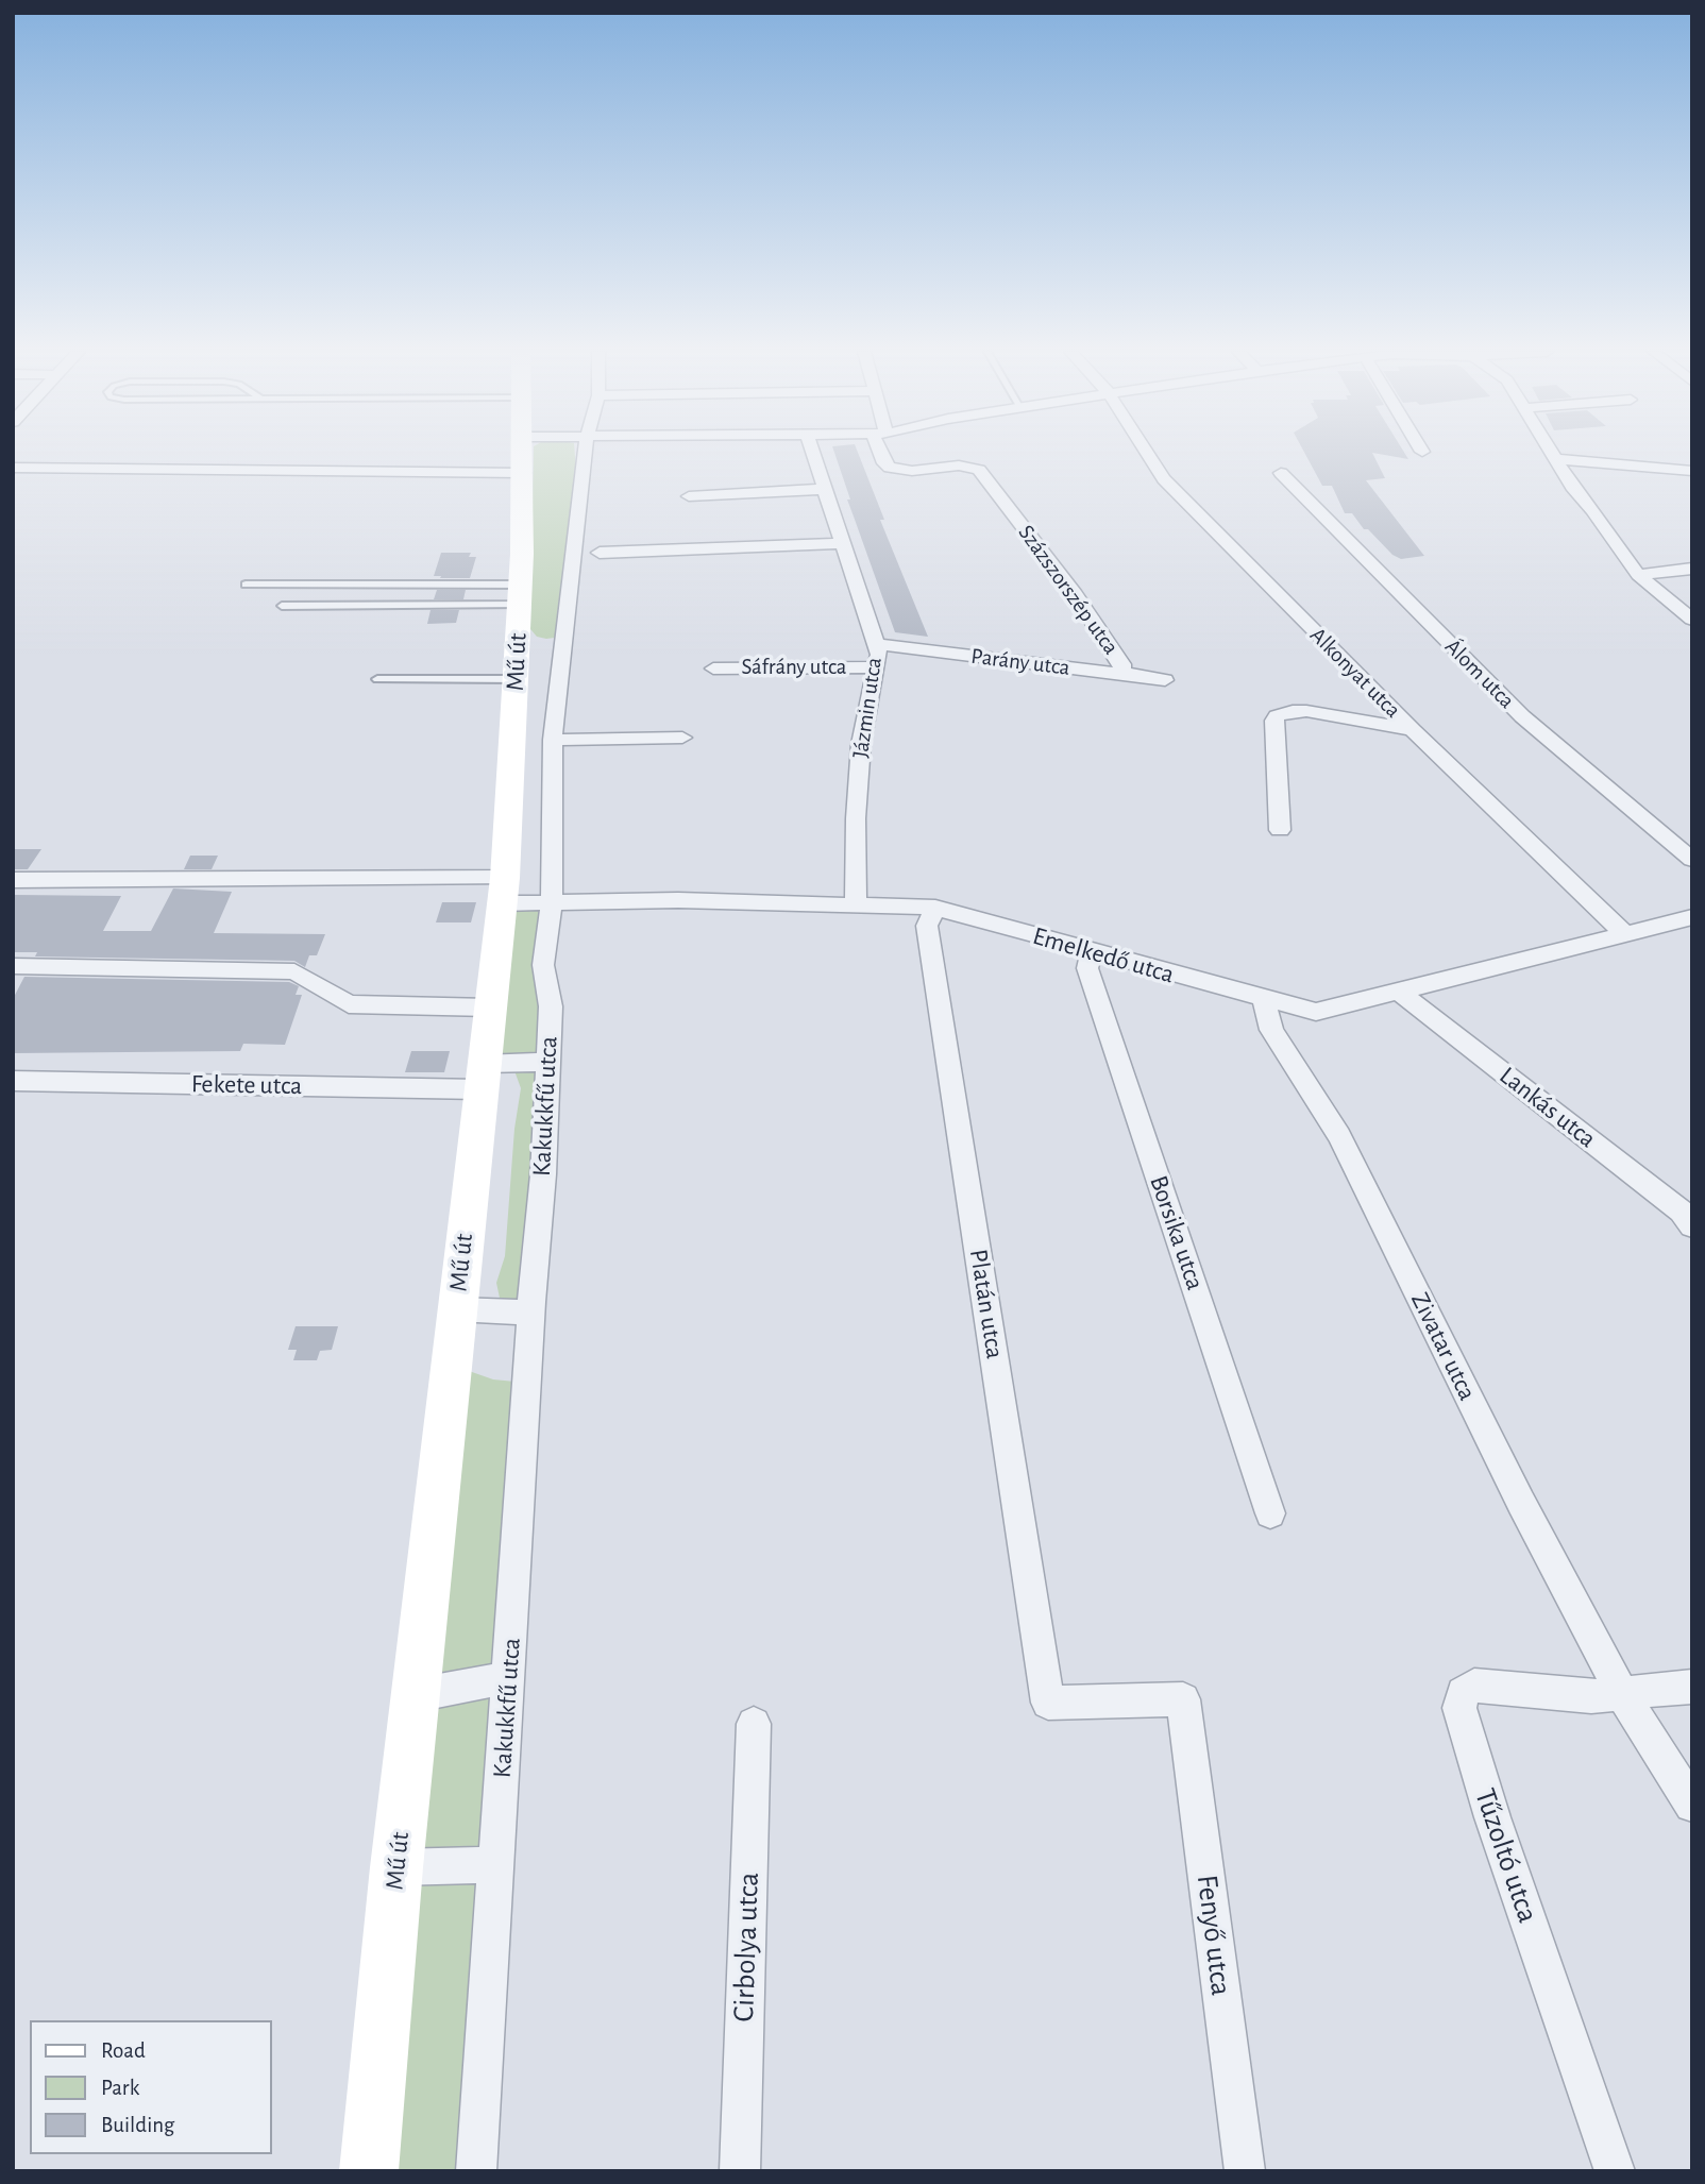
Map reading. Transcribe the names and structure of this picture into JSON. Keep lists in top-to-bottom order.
{
  "streets": {
    "street": [
      "Százszorszép utca",
      "Mű út",
      "Parány utca",
      "Sáfrány utca",
      "Alkonyat utca",
      "Álom utca",
      "Jázmin utca",
      "Emelkedő utca",
      "Fekete utca",
      "Kakukkfű utca",
      "Lankás utca",
      "Borsika utca",
      "Platán utca",
      "Zivatar utca",
      "Tűzoltó utca",
      "Fenyő utca",
      "Cirbolya utca"
    ]
  },
  "crossings": [
    ["Százszorszép utca", "Parány utca"],
    ["Mű út", "Emelkedő utca"],
    ["Mű út", "Fekete utca"],
    ["Parány utca", "Jázmin utca"],
    ["Sáfrány utca", "Jázmin utca"],
    ["Alkonyat utca", "Emelkedő utca"],
    ["Jázmin utca", "Emelkedő utca"],
    ["Emelkedő utca", "Kakukkfű utca"],
    ["Emelkedő utca", "Lankás utca"],
    ["Emelkedő utca", "Borsika utca"],
    ["Emelkedő utca", "Platán utca"],
    ["Emelkedő utca", "Zivatar utca"],
    ["Fekete utca", "Kakukkfű utca"],
    ["Platán utca", "Fenyő utca"],
    ["Zivatar utca", "Tűzoltó utca"]
  ],
  "legend": ["Road", "Park", "Building"]
}
